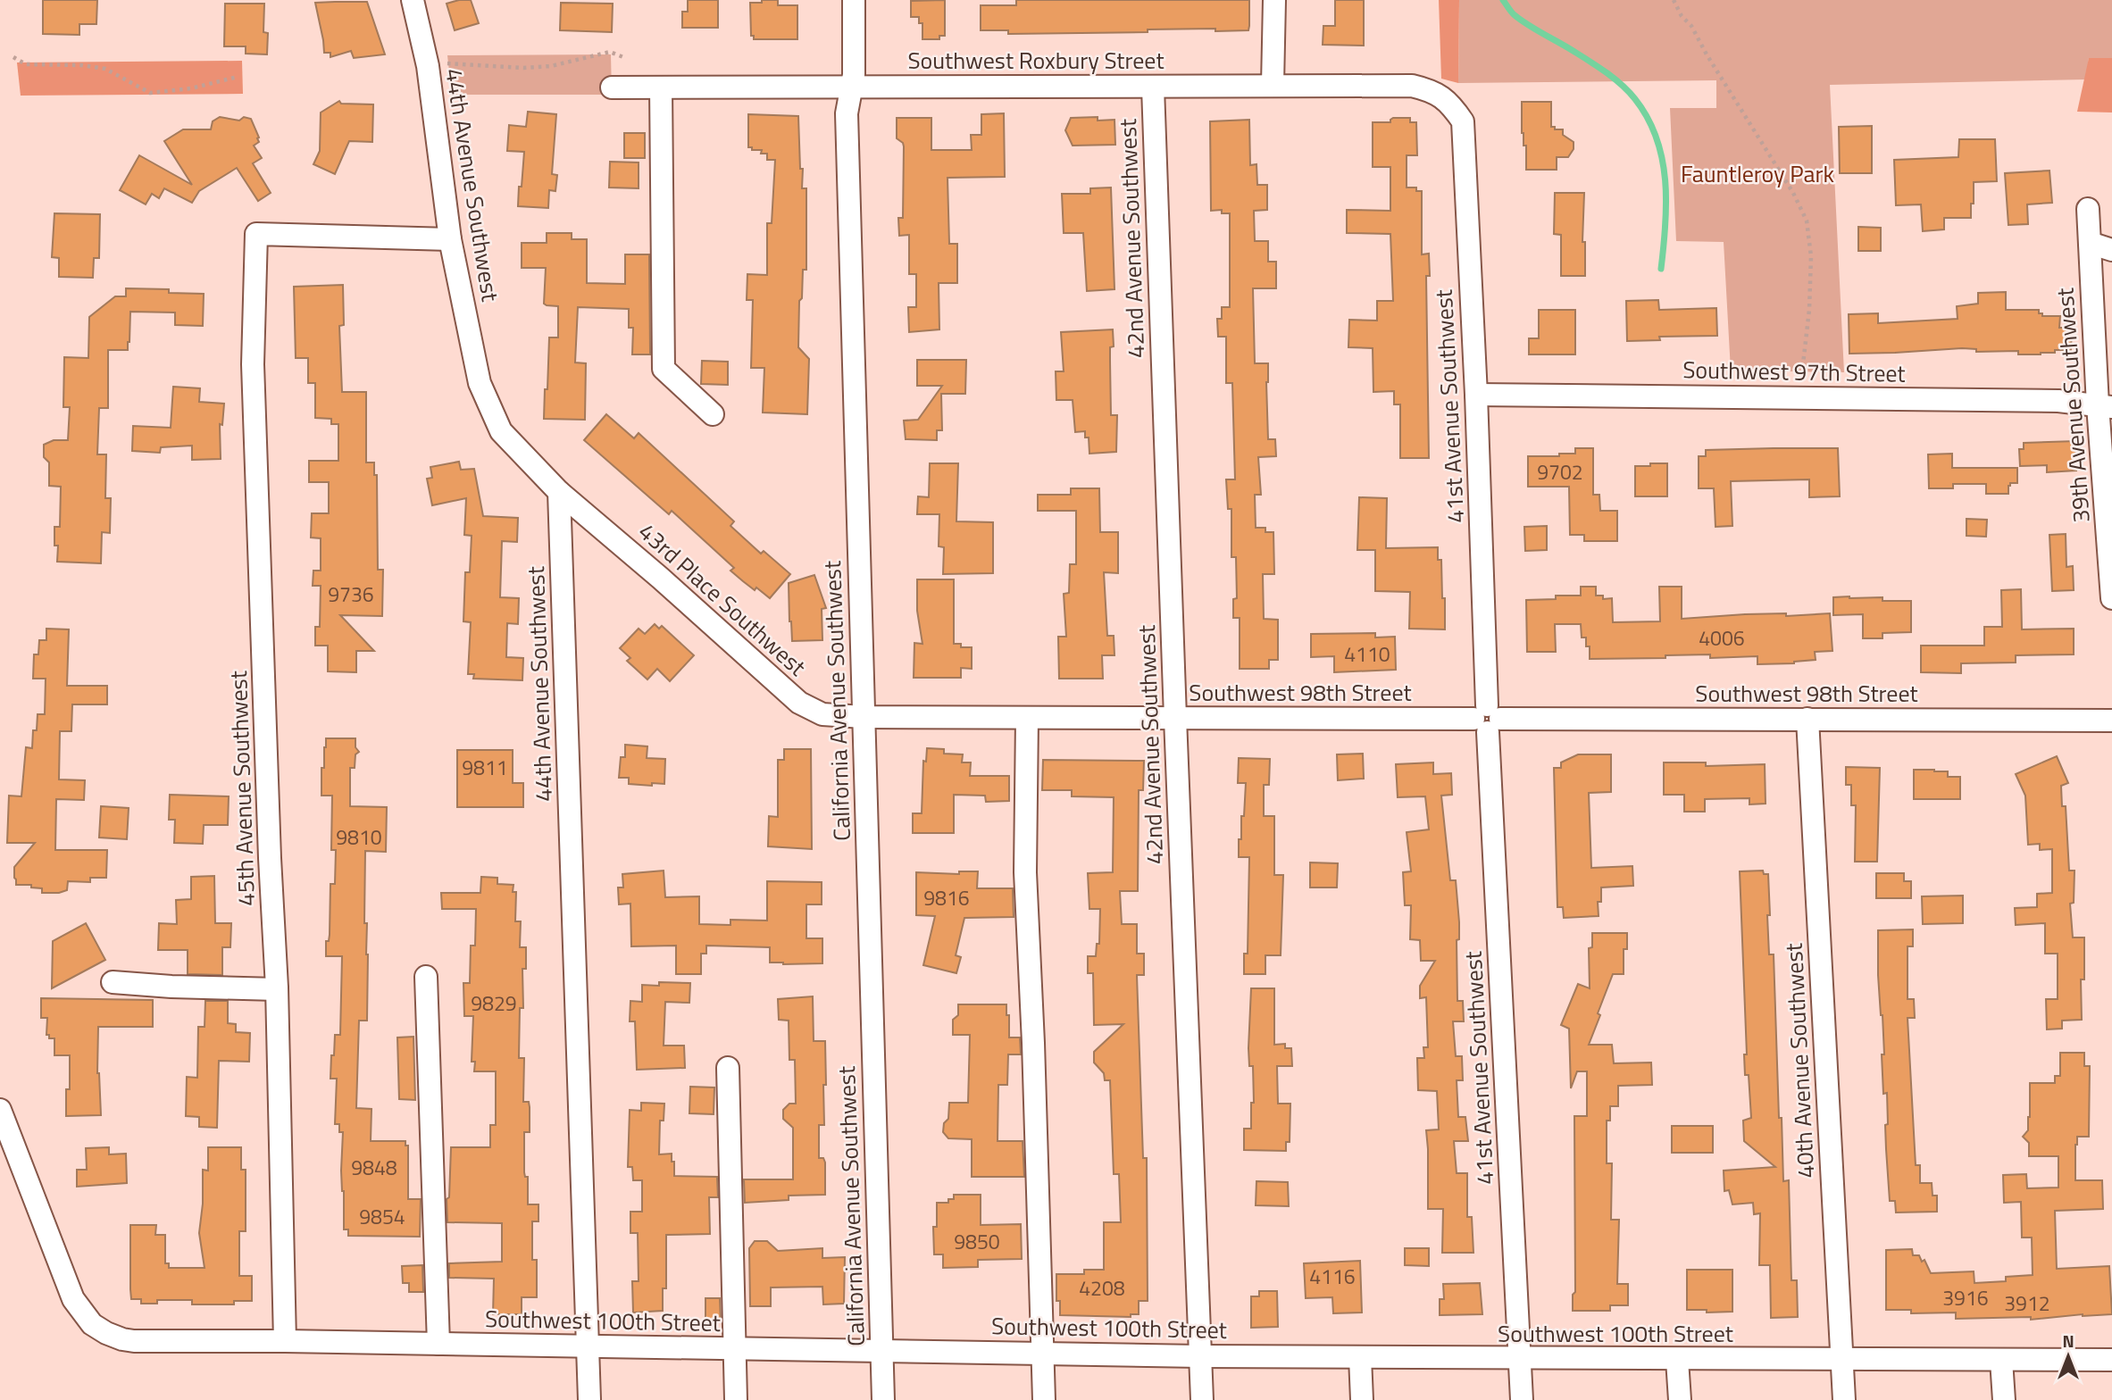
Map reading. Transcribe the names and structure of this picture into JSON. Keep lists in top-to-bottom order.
{
  "streets": {
    "street": [
      "Southwest Roxbury Street",
      "44th Avenue Southwest",
      "42nd Avenue Southwest",
      "Southwest 97th Street",
      "39th Avenue Southwest",
      "41st Avenue Southwest",
      "43rd Place Southwest",
      "Southwest 98th Street",
      "California Avenue Southwest",
      "45th Avenue Southwest",
      "40th Avenue Southwest",
      "Southwest 100th Street"
    ]
  },
  "crossings": [
    ["Southwest Roxbury Street", "42nd Avenue Southwest"],
    ["Southwest Roxbury Street", "41st Avenue Southwest"],
    ["Southwest Roxbury Street", "California Avenue Southwest"],
    ["44th Avenue Southwest", "43rd Place Southwest"],
    ["44th Avenue Southwest", "45th Avenue Southwest"],
    ["44th Avenue Southwest", "Southwest 100th Street"],
    ["42nd Avenue Southwest", "Southwest 98th Street"],
    ["42nd Avenue Southwest", "Southwest 100th Street"],
    ["Southwest 97th Street", "39th Avenue Southwest"],
    ["Southwest 97th Street", "41st Avenue Southwest"],
    ["41st Avenue Southwest", "Southwest 98th Street"],
    ["41st Avenue Southwest", "Southwest 100th Street"],
    ["43rd Place Southwest", "Southwest 98th Street"],
    ["43rd Place Southwest", "California Avenue Southwest"],
    ["Southwest 98th Street", "California Avenue Southwest"],
    ["Southwest 98th Street", "40th Avenue Southwest"],
    ["California Avenue Southwest", "Southwest 100th Street"],
    ["45th Avenue Southwest", "Southwest 100th Street"],
    ["40th Avenue Southwest", "Southwest 100th Street"]
  ],
  "parks": ["Fauntleroy Park"],
  "house_numbers": [
    "9702",
    "9736",
    "4006",
    "4110",
    "9811",
    "9810",
    "9816",
    "9829",
    "9848",
    "9854",
    "9850",
    "4116",
    "4208",
    "3916",
    "3912"
  ],
  "north": "top"
}
